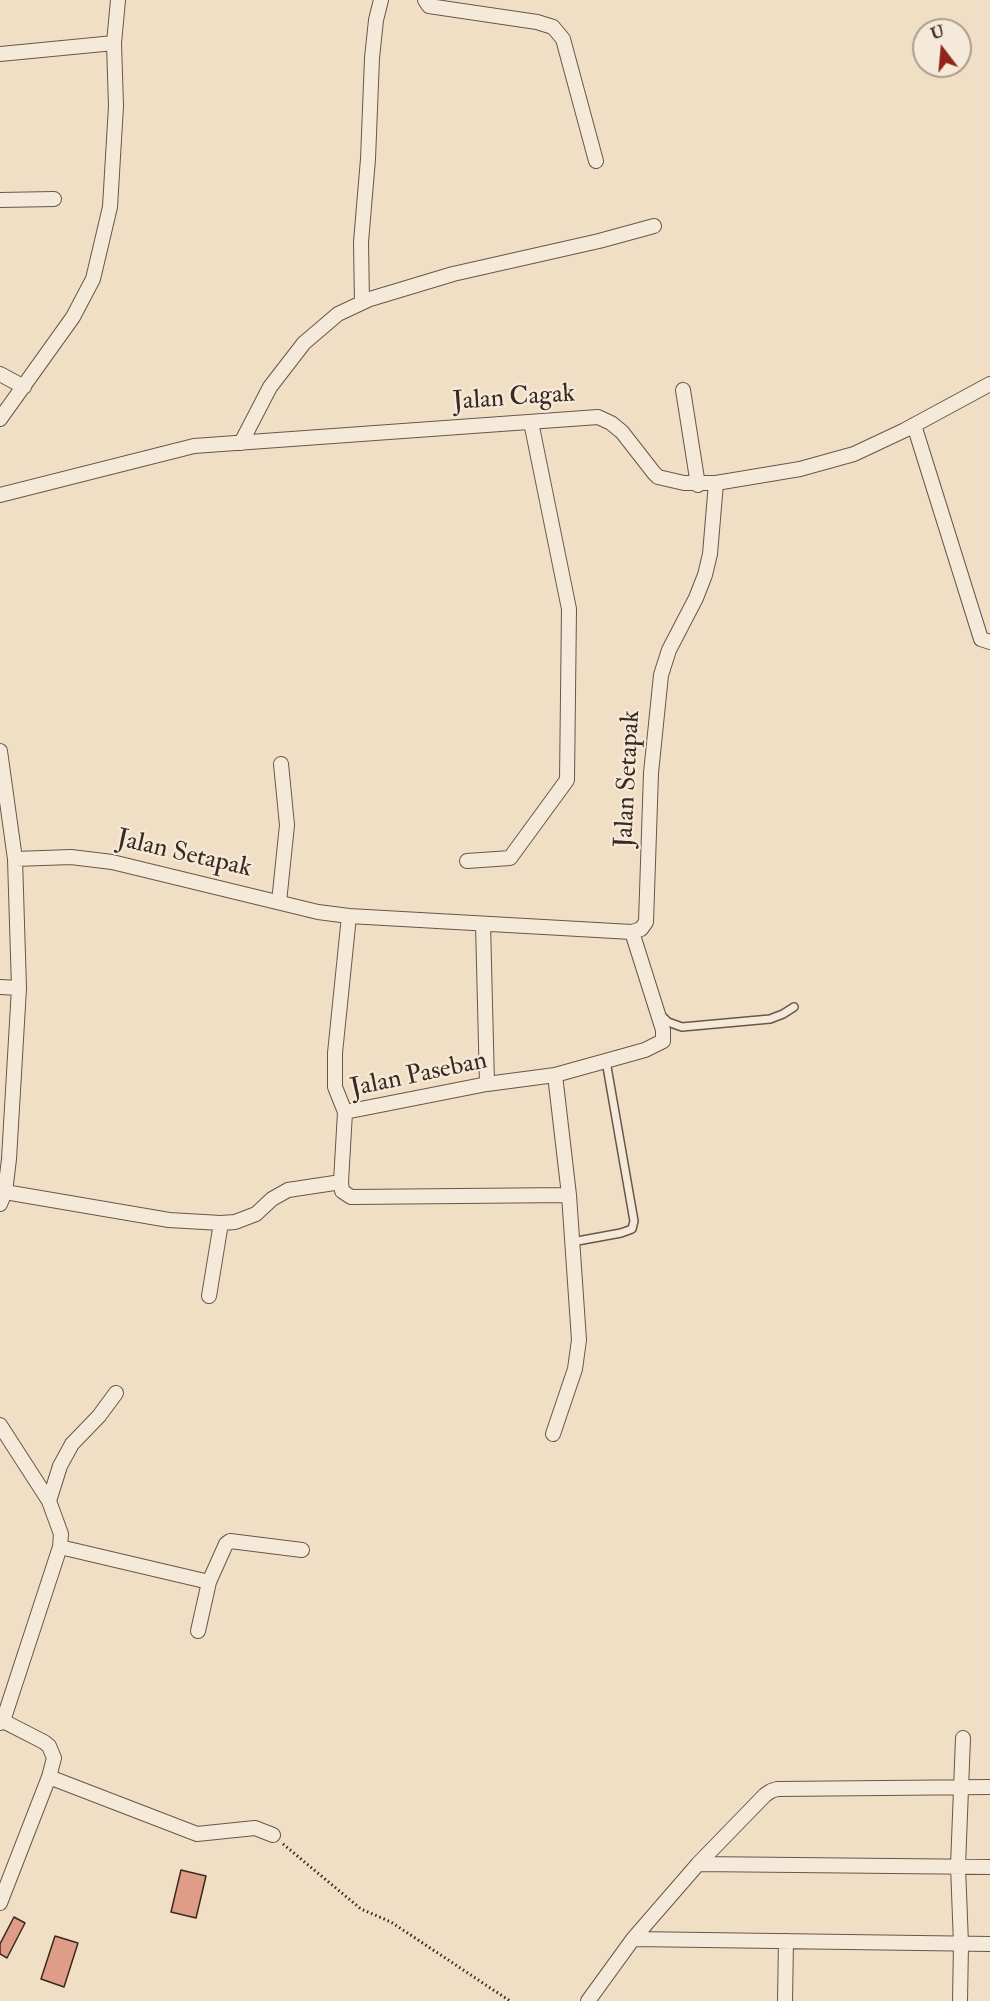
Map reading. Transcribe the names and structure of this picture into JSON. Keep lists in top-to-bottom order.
{
  "streets": {
    "street": ["Jalan Cagak", "Jalan Setapak", "Jalan Paseban"]
  },
  "crossings": [
    ["Jalan Cagak", "Jalan Setapak"],
    ["Jalan Setapak", "Jalan Paseban"]
  ],
  "north": "top"
}
